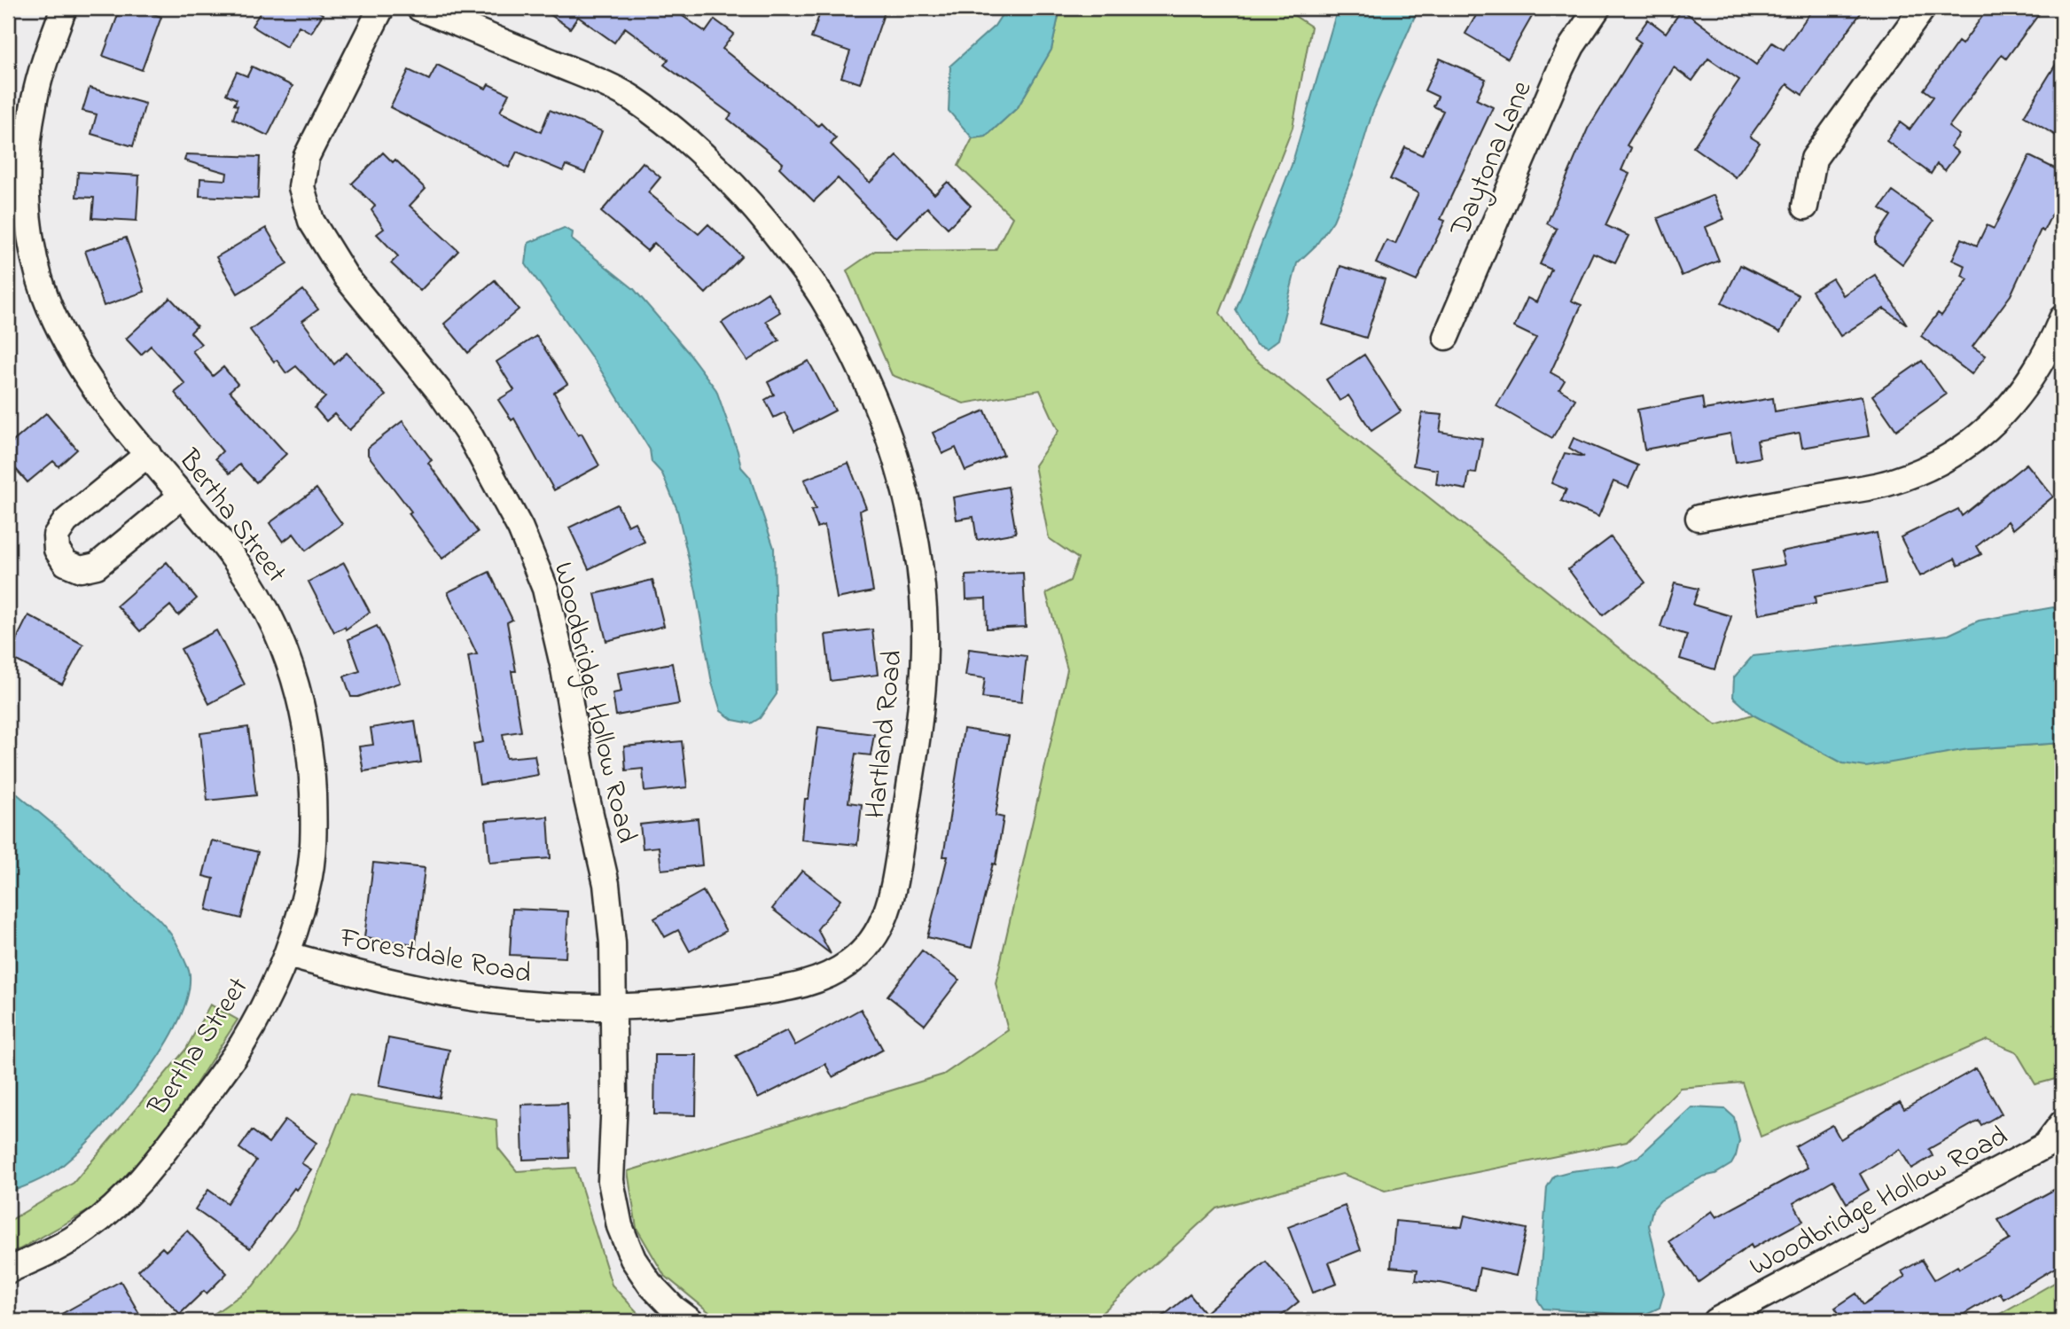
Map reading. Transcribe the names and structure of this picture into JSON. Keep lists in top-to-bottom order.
{
  "streets": {
    "street": [
      "Daytona Lane",
      "Bertha Street",
      "Woodbridge Hollow Road",
      "Hartland Road",
      "Forestdale Road"
    ]
  },
  "crossings": [
    ["Bertha Street", "Forestdale Road"],
    ["Woodbridge Hollow Road", "Hartland Road"],
    ["Woodbridge Hollow Road", "Forestdale Road"],
    ["Hartland Road", "Forestdale Road"]
  ]
}
